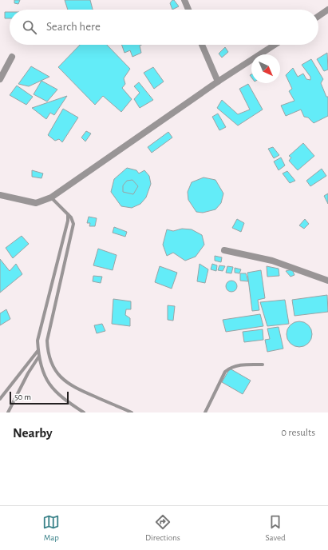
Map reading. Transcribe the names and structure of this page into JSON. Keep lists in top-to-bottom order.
{
  "scale_bar": "50 m",
  "north": "bottom right",
  "page": {
    "search": "Search here",
    "scale": "50 m",
    "heading": ["Nearby", "0 results"],
    "nav": ["Map", "Directions", "Saved"]
  }
}
